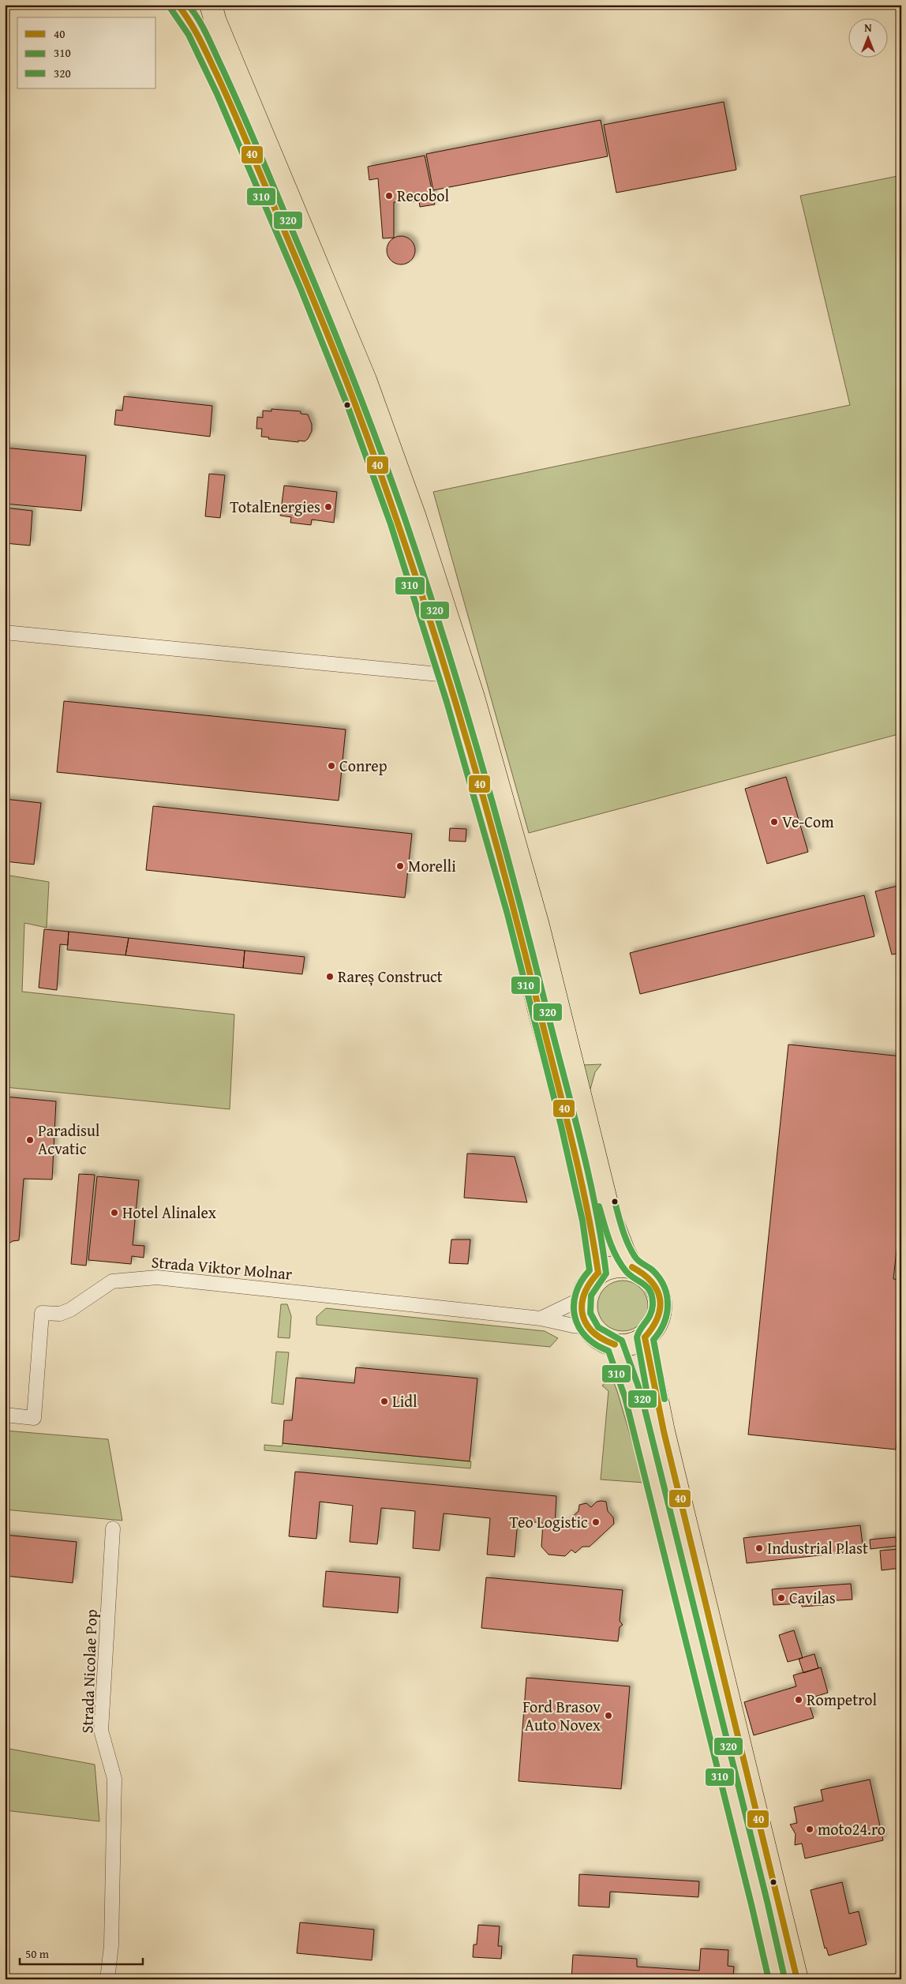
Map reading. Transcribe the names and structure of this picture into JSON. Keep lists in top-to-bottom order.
{
  "streets": {
    "street": ["Strada Viktor Molnar", "Strada Nicolae Pop"]
  },
  "places": [
    "Recobol",
    "TotalEnergies",
    "Conrep",
    "Ve-Com",
    "Morelli",
    "Rareș Construct",
    "Paradisul Acvatic",
    "Hotel Alinalex",
    "Lidl",
    "Teo Logistic",
    "Industrial Plast",
    "Cavilas",
    "Rompetrol",
    "Ford Brasov Auto Novex",
    "moto24.ro"
  ],
  "lines": ["transit line 40", "transit line 320", "transit line 310"],
  "legend": ["40", "310", "320"],
  "scale_bar": "50 m",
  "north": "top"
}
